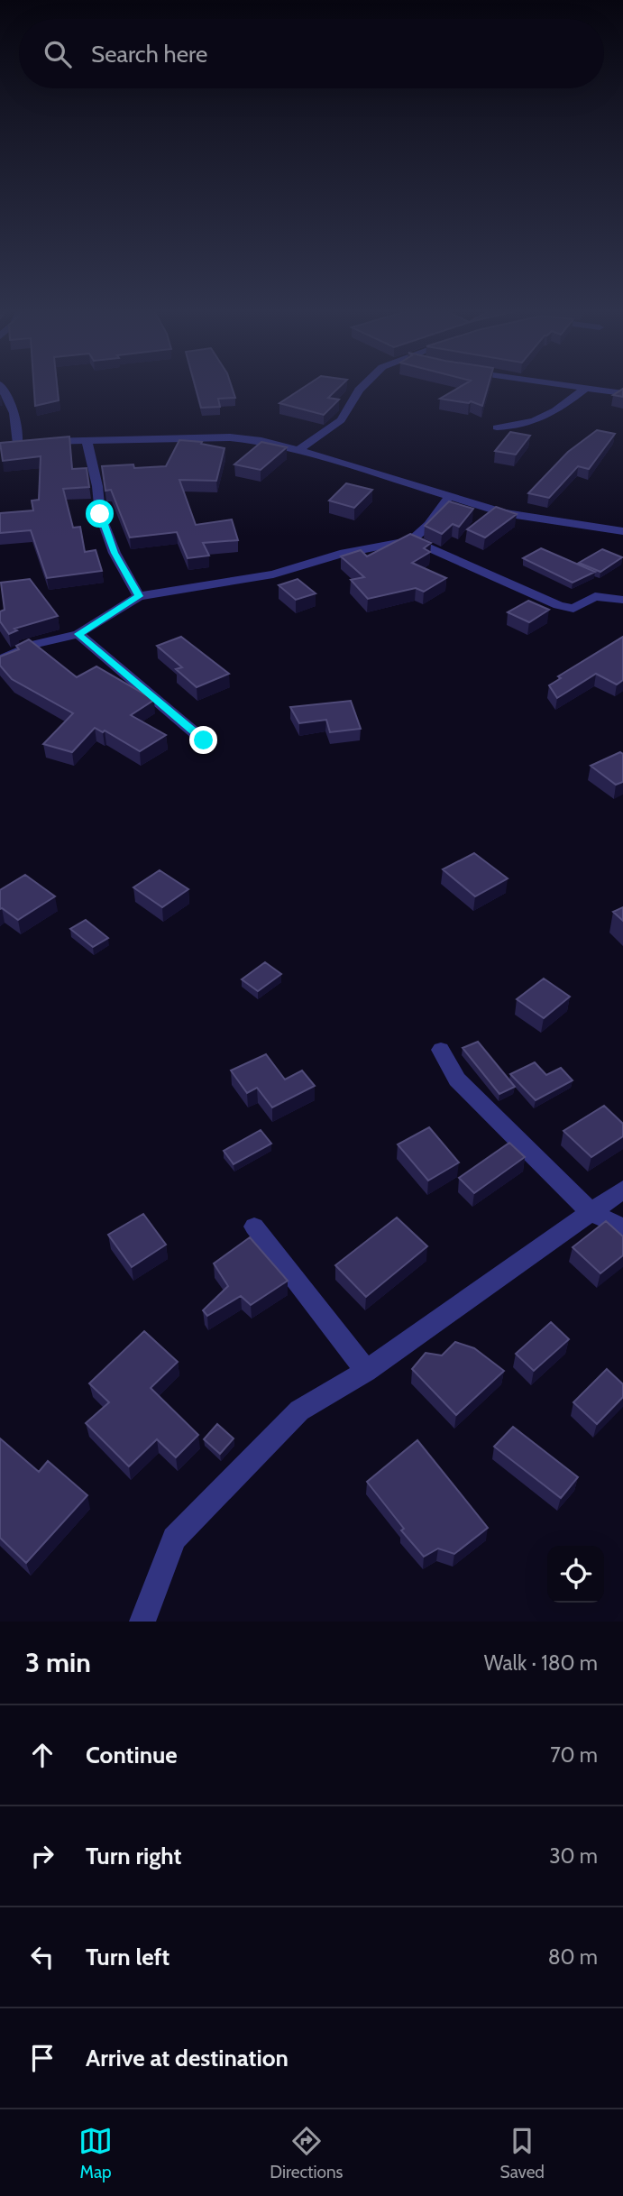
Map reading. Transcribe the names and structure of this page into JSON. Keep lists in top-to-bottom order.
{
  "page": {
    "search": "Search here",
    "heading": ["3 min", "Walk · 180 m"],
    "list": [
      ["Continue", "70 m"],
      ["Turn right", "30 m"],
      ["Turn left", "80 m"],
      "Arrive at destination"
    ],
    "nav": ["Map", "Directions", "Saved"]
  }
}
